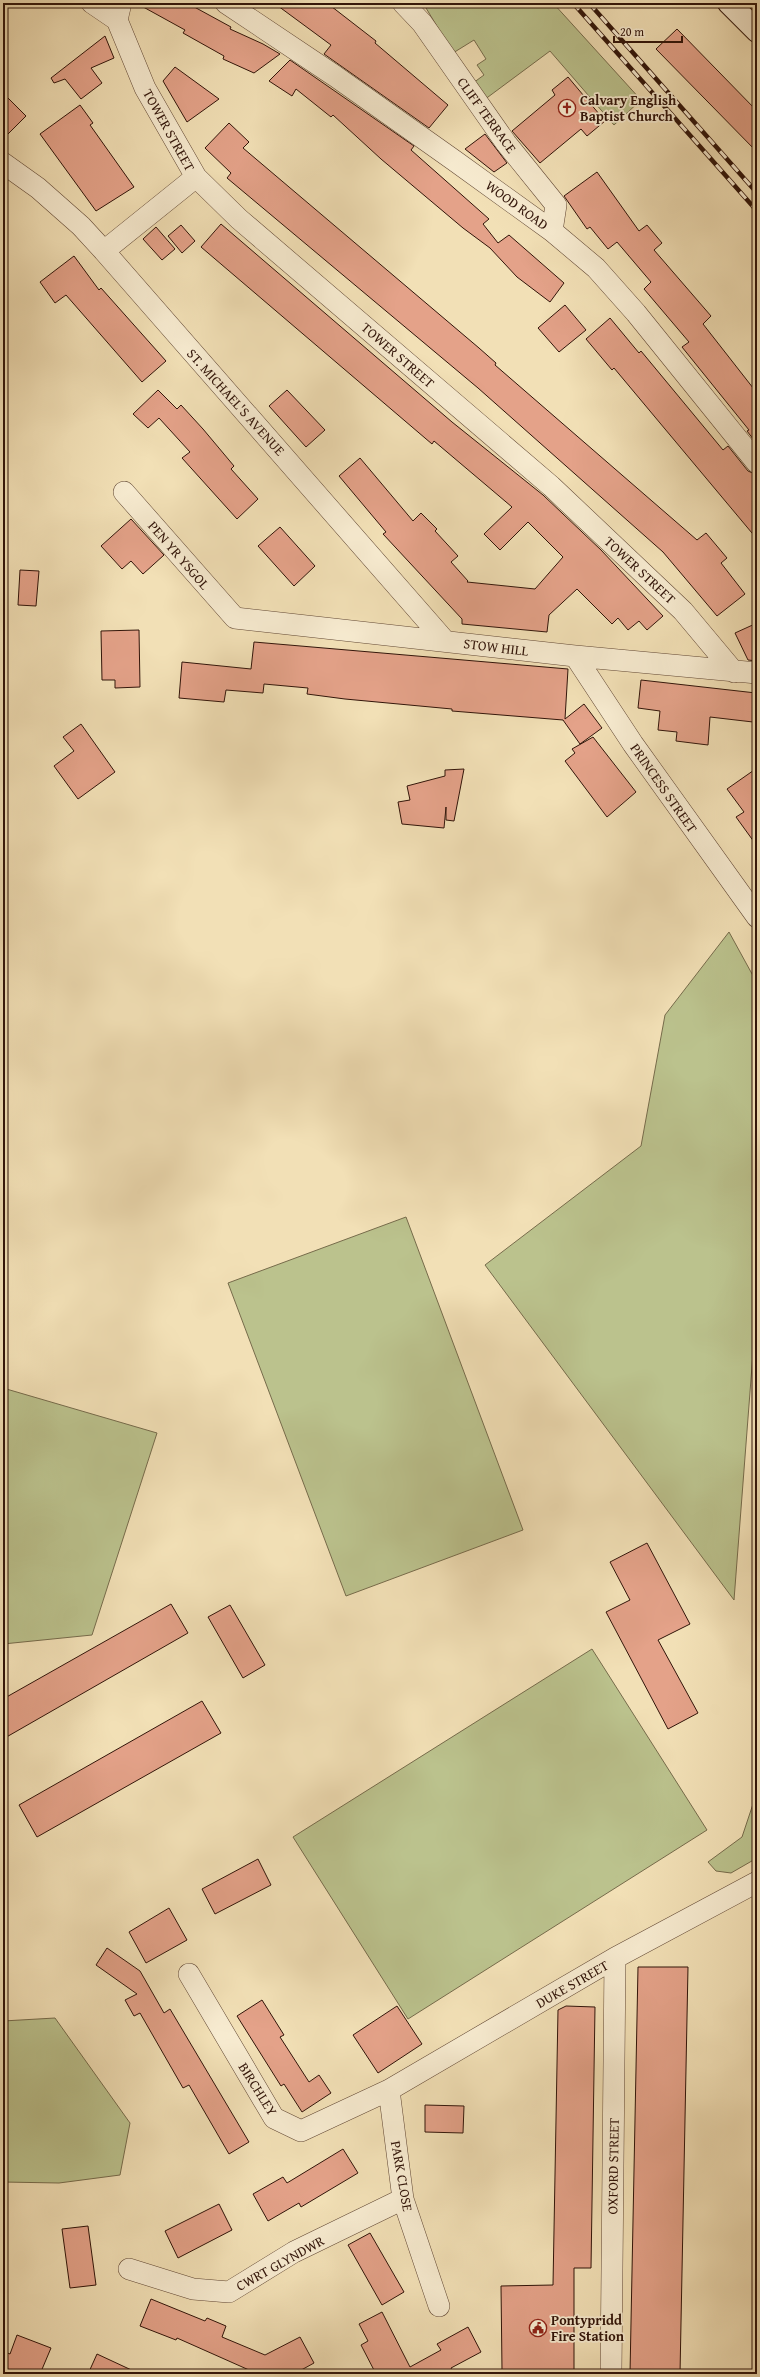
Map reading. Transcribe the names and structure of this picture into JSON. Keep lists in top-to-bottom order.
{
  "streets": {
    "street": [
      "CLIFF TERRACE",
      "TOWER STREET",
      "WOOD ROAD",
      "ST. MICHAEL'S AVENUE",
      "PEN YR YSGOL",
      "STOW HILL",
      "PRINCESS STREET",
      "DUKE STREET",
      "BIRCHLEY",
      "OXFORD STREET",
      "PARK CLOSE",
      "CWRT GLYNDWR"
    ]
  },
  "crossings": [
    ["CLIFF TERRACE", "WOOD ROAD"],
    ["TOWER STREET", "STOW HILL"],
    ["ST. MICHAEL'S AVENUE", "STOW HILL"],
    ["PEN YR YSGOL", "STOW HILL"],
    ["STOW HILL", "PRINCESS STREET"],
    ["DUKE STREET", "BIRCHLEY"],
    ["DUKE STREET", "OXFORD STREET"],
    ["DUKE STREET", "PARK CLOSE"],
    ["BIRCHLEY", "PARK CLOSE"],
    ["PARK CLOSE", "CWRT GLYNDWR"]
  ],
  "places": {
    "church": ["Calvary English Baptist Church"],
    "public building": ["Pontypridd Fire Station"]
  },
  "scale_bar": "20 m"
}
